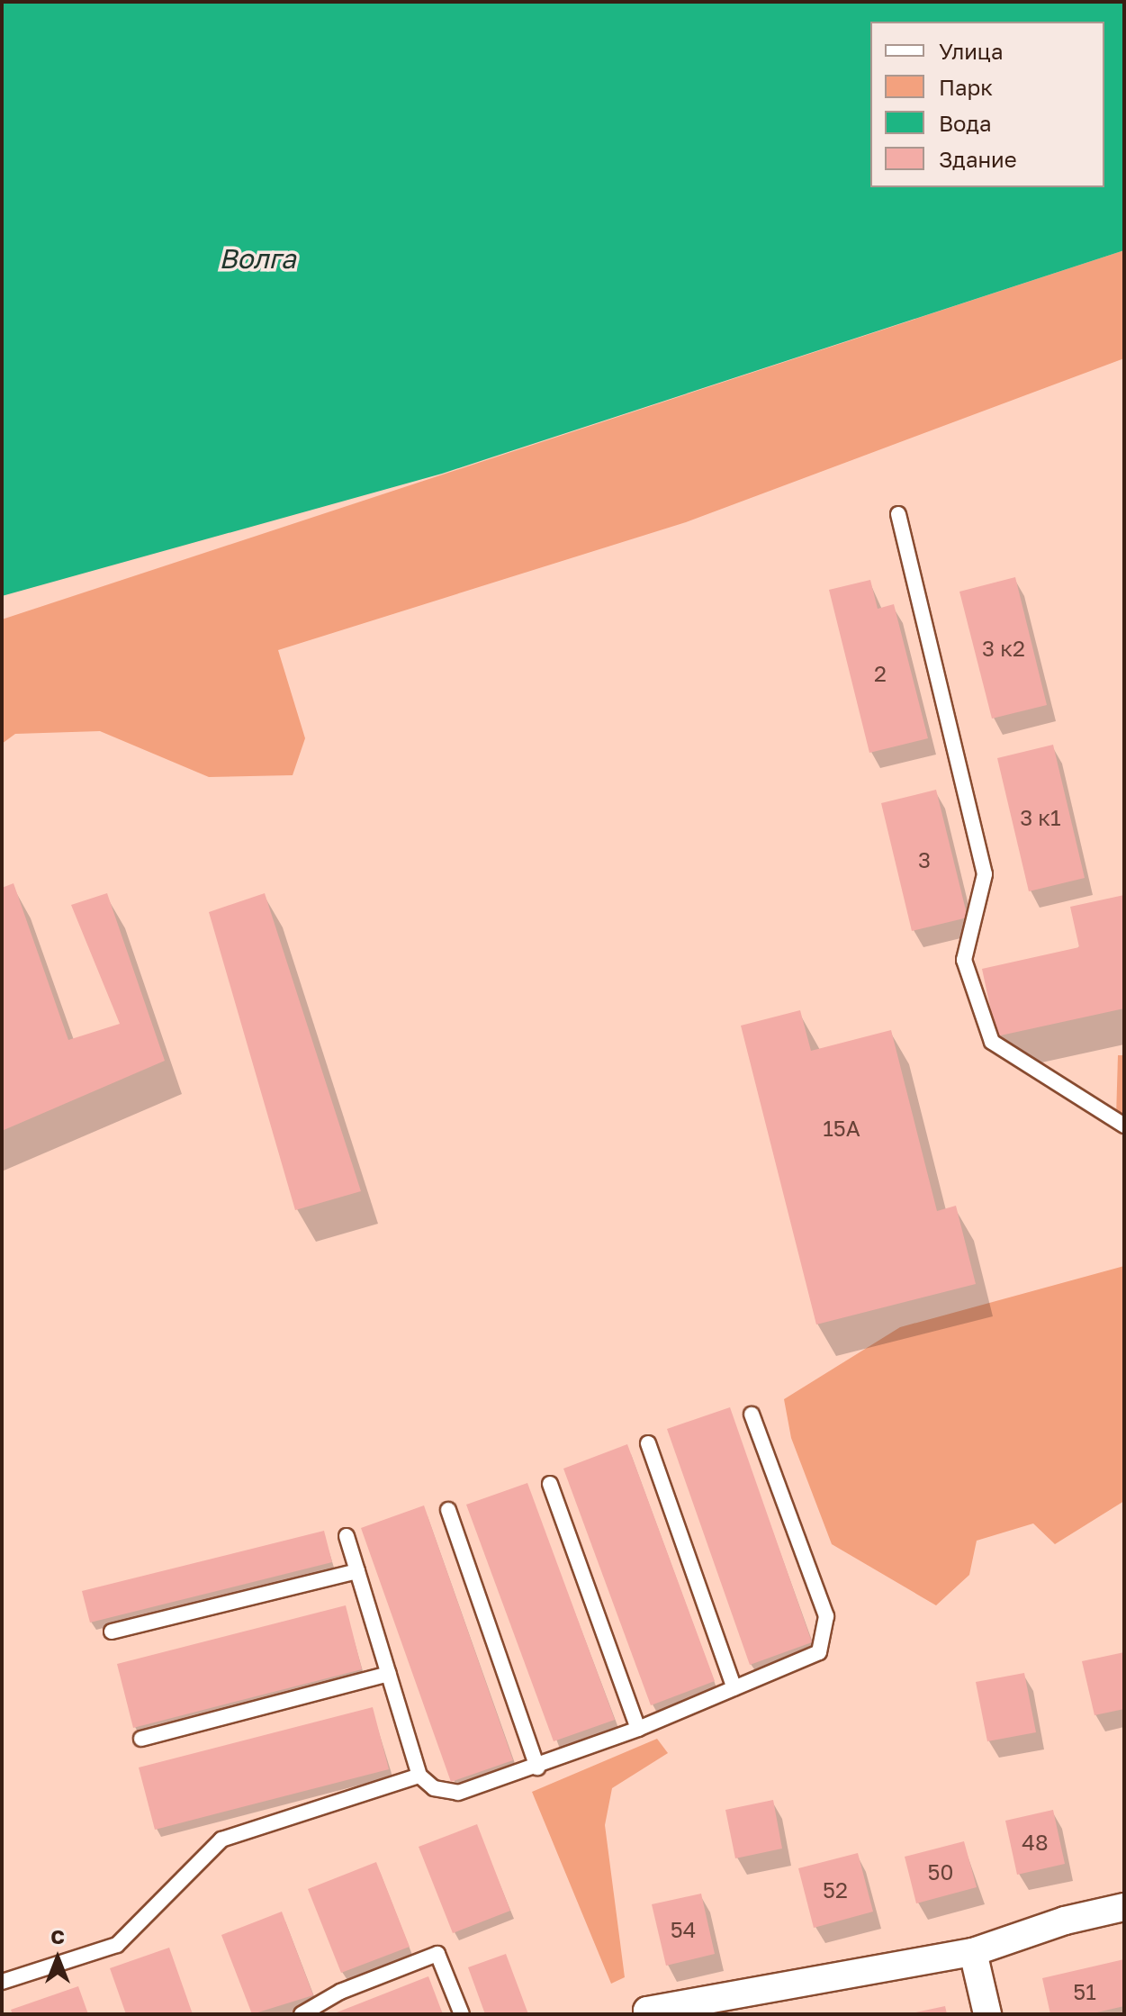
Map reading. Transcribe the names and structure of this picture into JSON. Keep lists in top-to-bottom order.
{
  "water": ["Волга"],
  "house_numbers": [
    "3 к2",
    "2",
    "3 к1",
    "3",
    "15А",
    "48",
    "50",
    "52",
    "54",
    "51"
  ],
  "legend": [
    "Улица",
    "Парк",
    "Вода",
    "Здание"
  ],
  "north": "top"
}
